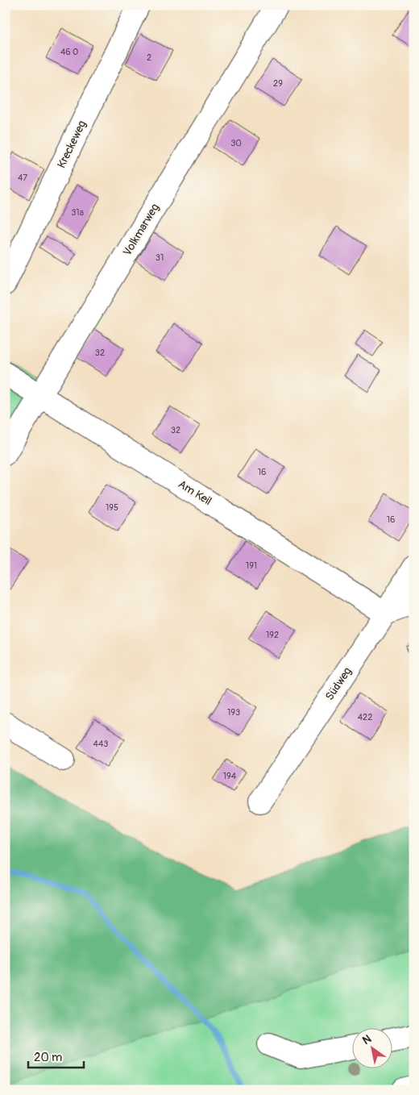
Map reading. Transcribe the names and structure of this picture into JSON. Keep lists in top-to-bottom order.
{
  "streets": {
    "street": [
      "Kreckeweg",
      "Volkmarweg",
      "Am Keil",
      "Südweg"
    ]
  },
  "crossings": [
    ["Volkmarweg", "Am Keil"],
    ["Am Keil", "Südweg"]
  ],
  "house_numbers": [
    "46 O",
    "2",
    "29",
    "30",
    "47",
    "31a",
    "31",
    "32",
    "32",
    "16",
    "195",
    "16",
    "191",
    "192",
    "193",
    "422",
    "443",
    "194"
  ],
  "scale_bar": "20 m",
  "north": "top left"
}
